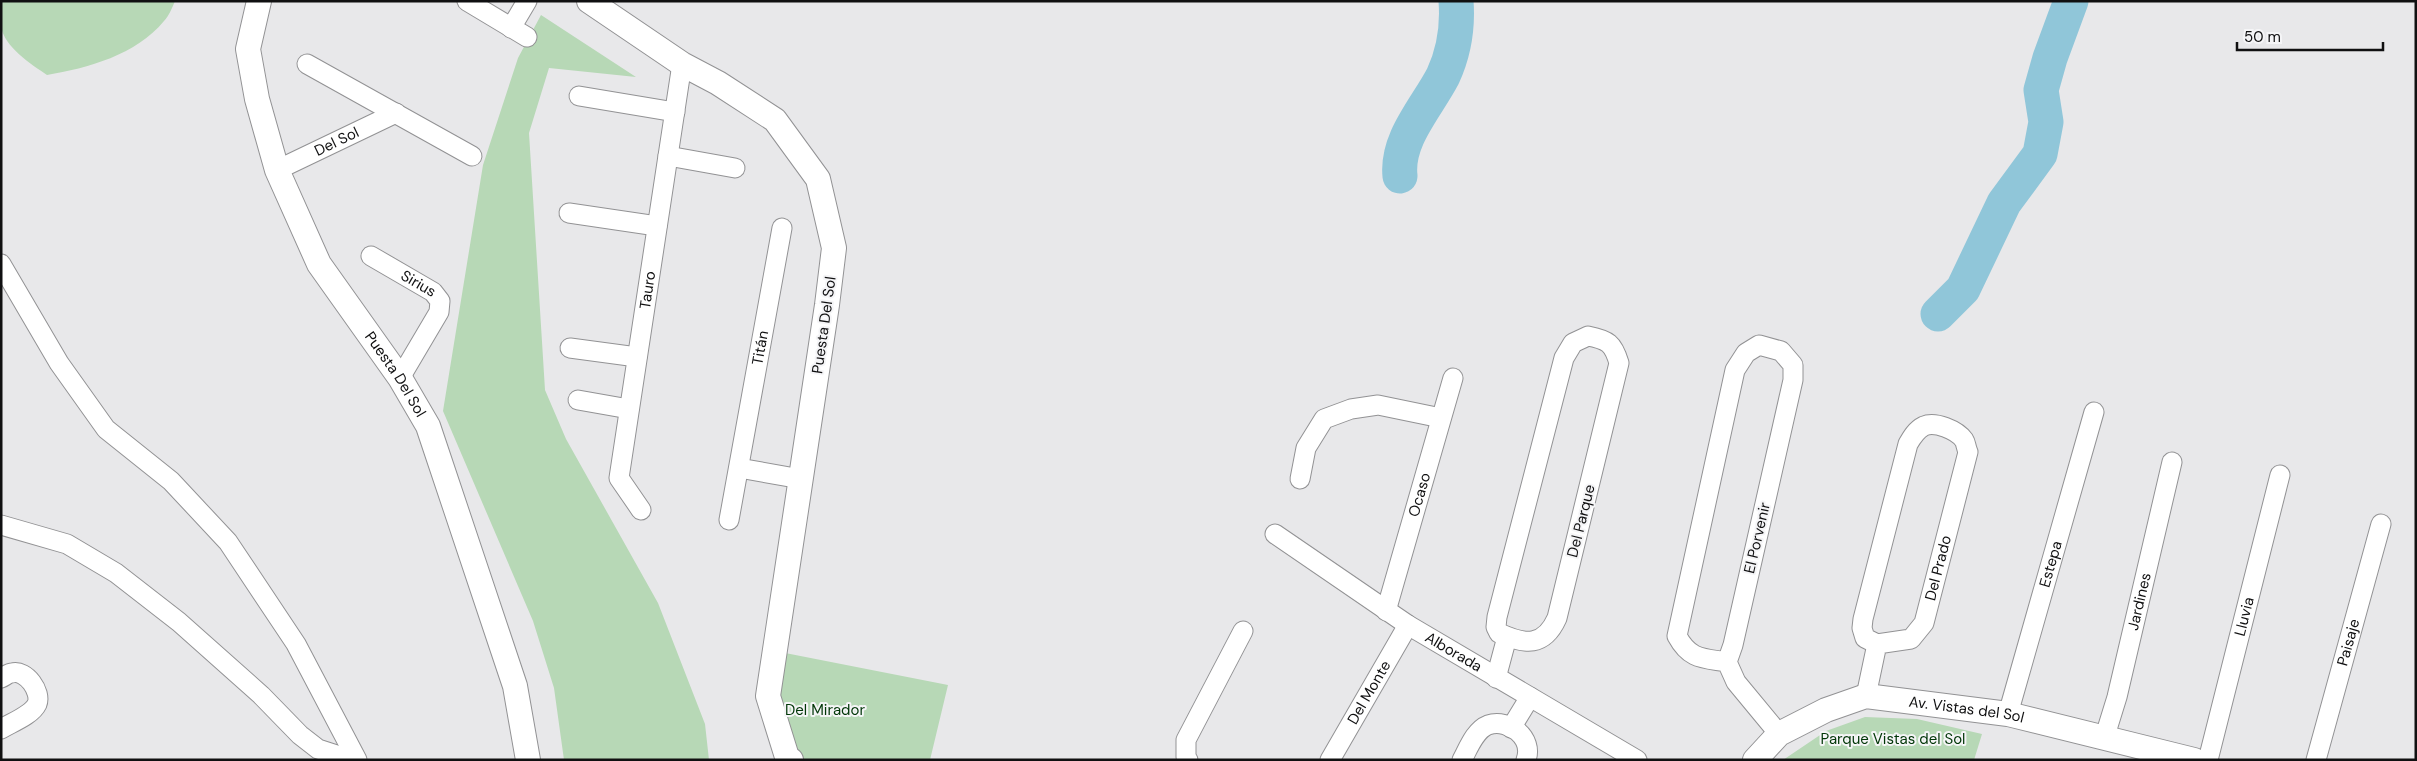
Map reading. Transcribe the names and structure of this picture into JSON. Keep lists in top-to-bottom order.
{
  "streets": {
    "street": [
      "Del Sol",
      "Sirius",
      "Tauro",
      "Puesta Del Sol",
      "Titán",
      "Ocaso",
      "Del Parque",
      "El Porvenir",
      "Estepa",
      "Del Prado",
      "Jardines",
      "Lluvia",
      "Paisaje",
      "Alborada",
      "Del Monte",
      "Av. Vistas del Sol"
    ]
  },
  "crossings": [
    ["Del Sol", "Puesta Del Sol"],
    ["Sirius", "Puesta Del Sol"],
    ["Tauro", "Puesta Del Sol"],
    ["Ocaso", "Alborada"],
    ["Estepa", "Av. Vistas del Sol"],
    ["Jardines", "Av. Vistas del Sol"],
    ["Alborada", "Del Monte"]
  ],
  "parks": ["Del Mirador", "Parque Vistas del Sol"],
  "scale_bar": "50 m"
}
